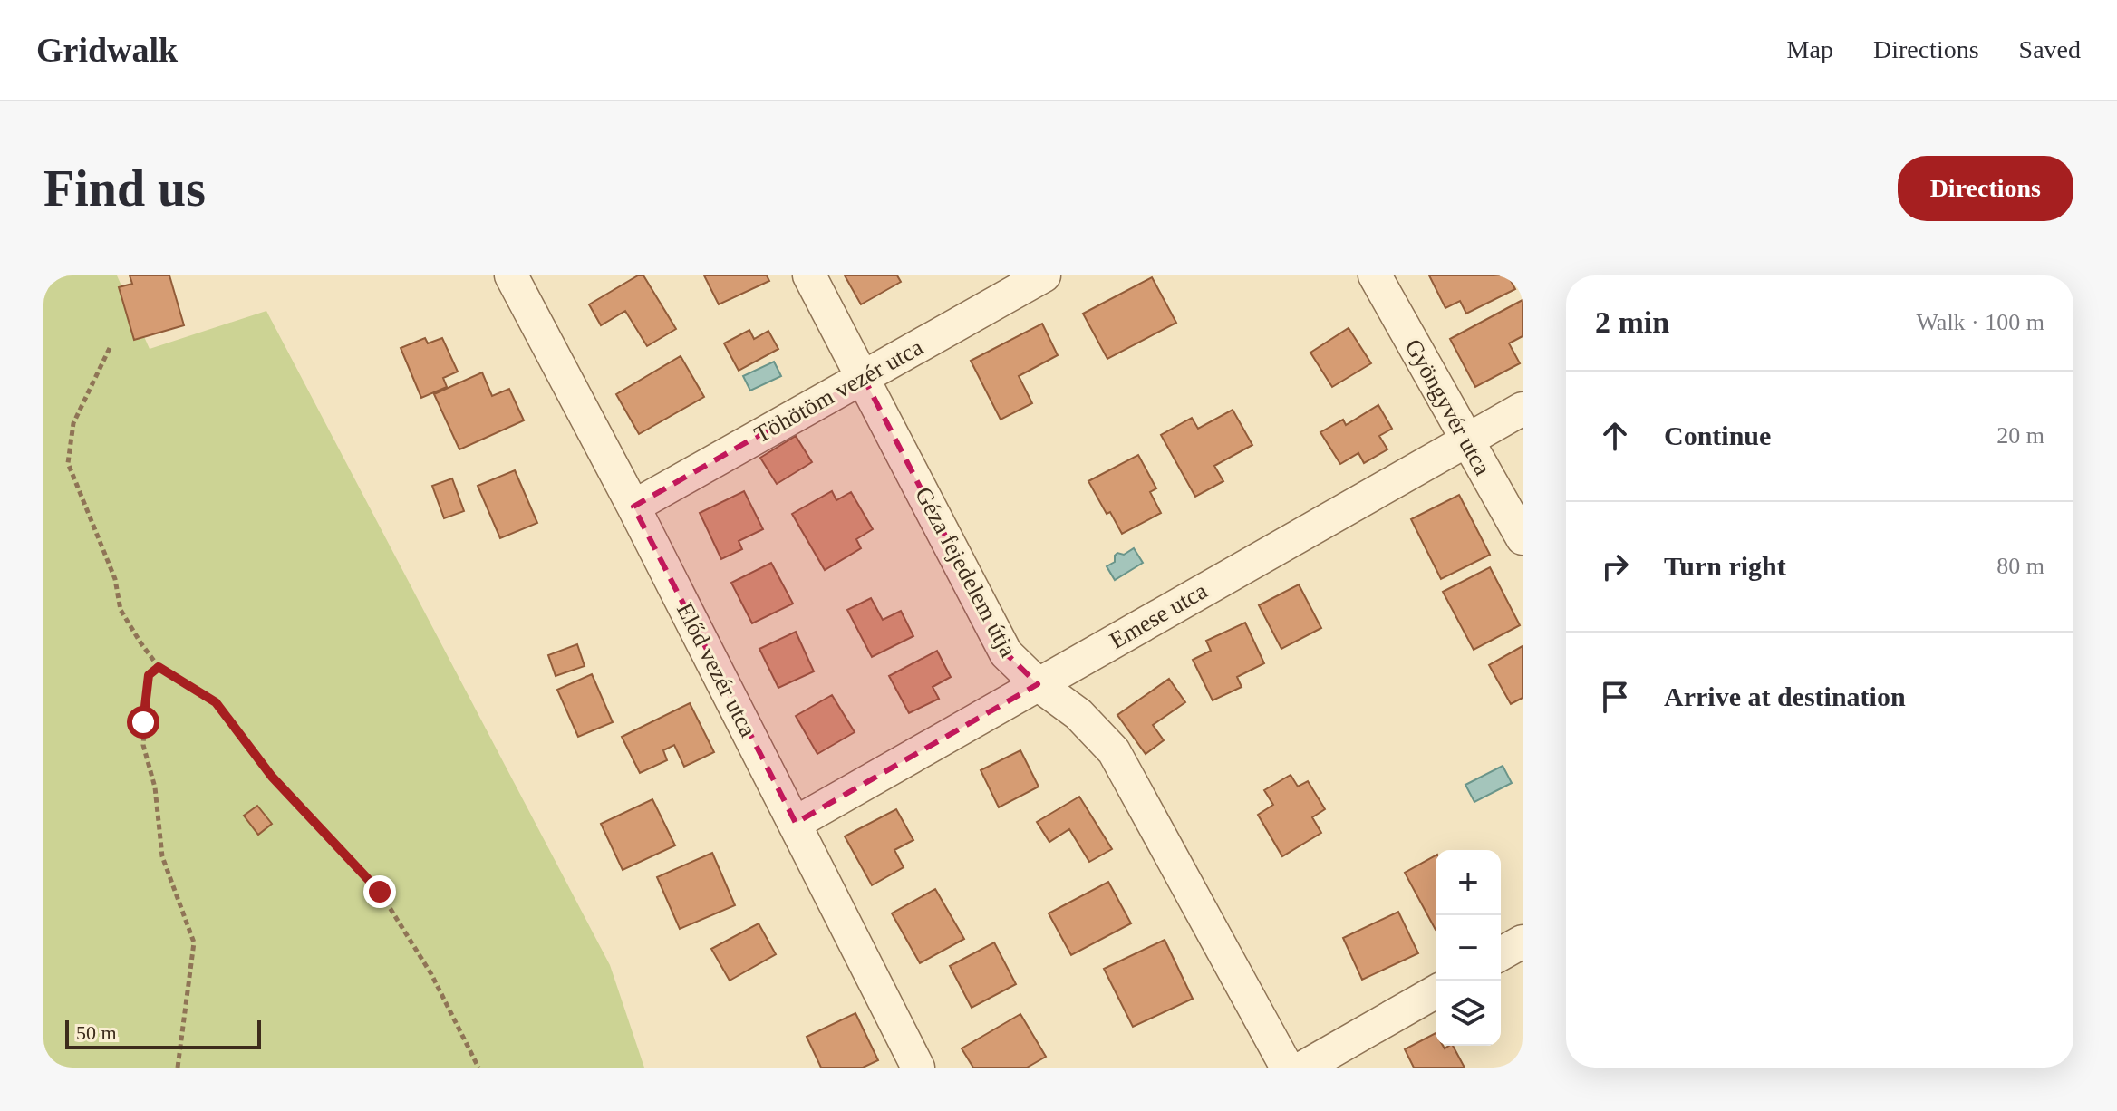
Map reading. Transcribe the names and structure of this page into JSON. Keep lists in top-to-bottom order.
{
  "streets": {
    "street": [
      "Töhötöm vezér utca",
      "Gyöngyvér utca",
      "Géza fejedelem útja",
      "Emese utca",
      "Előd vezér utca"
    ]
  },
  "crossings": [
    ["Töhötöm vezér utca", "Géza fejedelem útja"],
    ["Töhötöm vezér utca", "Előd vezér utca"],
    ["Gyöngyvér utca", "Emese utca"],
    ["Géza fejedelem útja", "Emese utca"],
    ["Emese utca", "Előd vezér utca"]
  ],
  "scale_bar": "50 m",
  "page": {
    "header": "Gridwalk",
    "nav": ["Map", "Directions", "Saved"],
    "buttons": "Directions",
    "title": "Find us",
    "heading": ["2 min", "Walk · 100 m"],
    "list": [
      ["Continue", "20 m"],
      ["Turn right", "80 m"],
      "Arrive at destination"
    ],
    "map_buttons": ["+", "−"],
    "scale": "50 m"
  }
}
